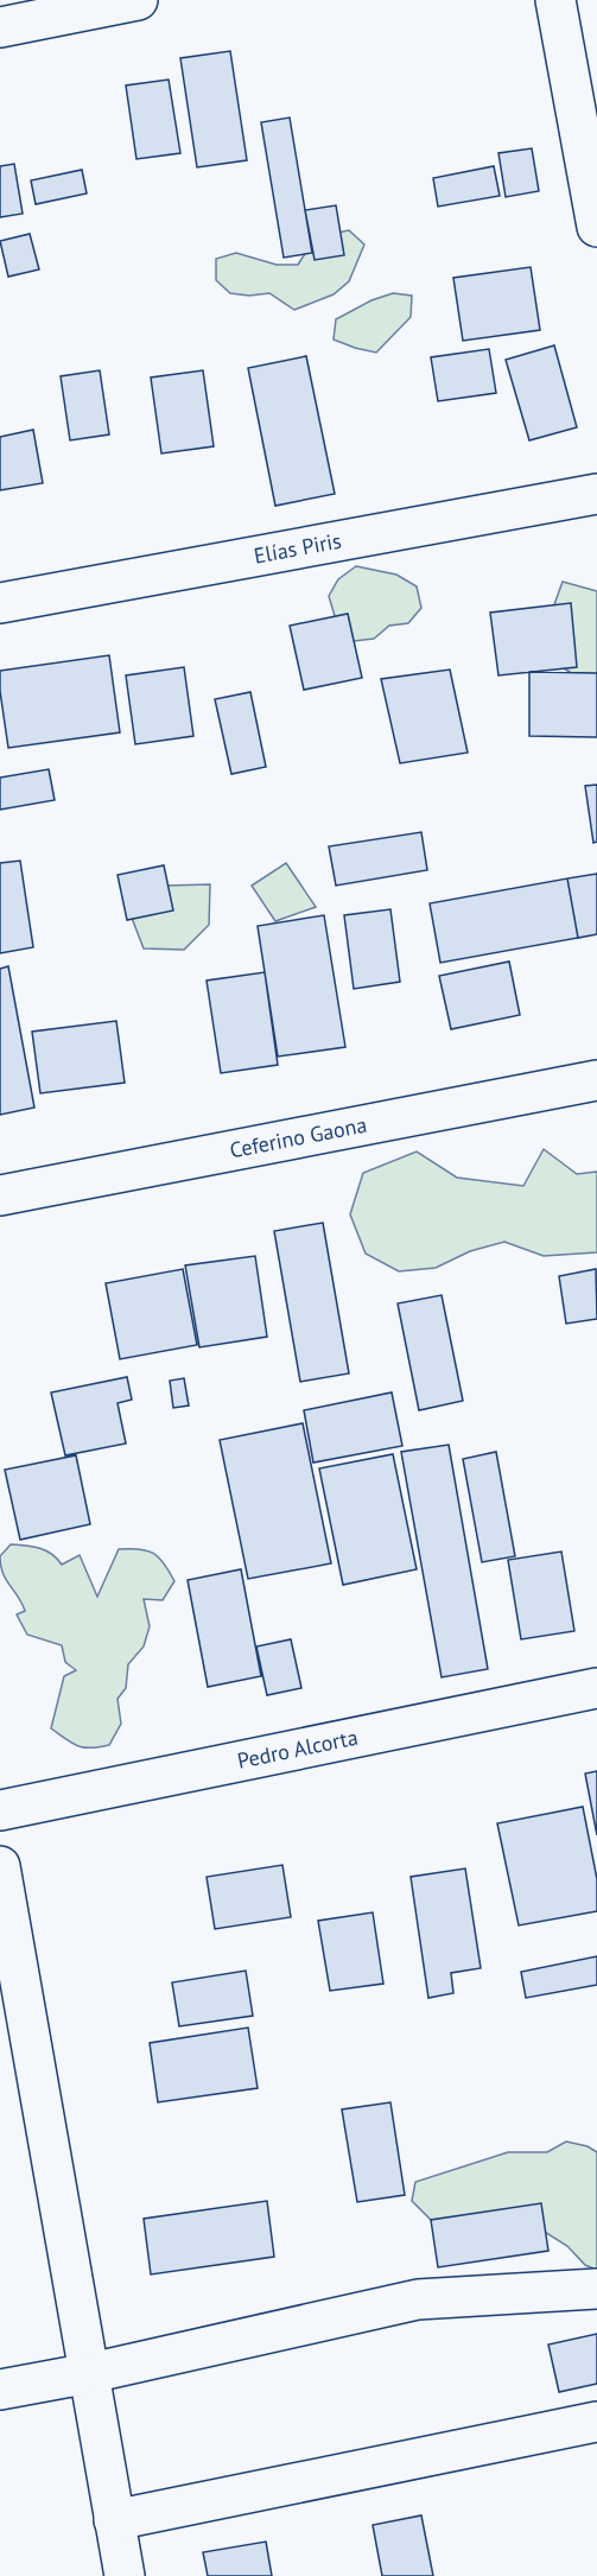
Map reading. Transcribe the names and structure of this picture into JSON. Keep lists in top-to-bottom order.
{
  "streets": {
    "street": ["Elías Piris", "Ceferino Gaona", "Pedro Alcorta"]
  }
}
